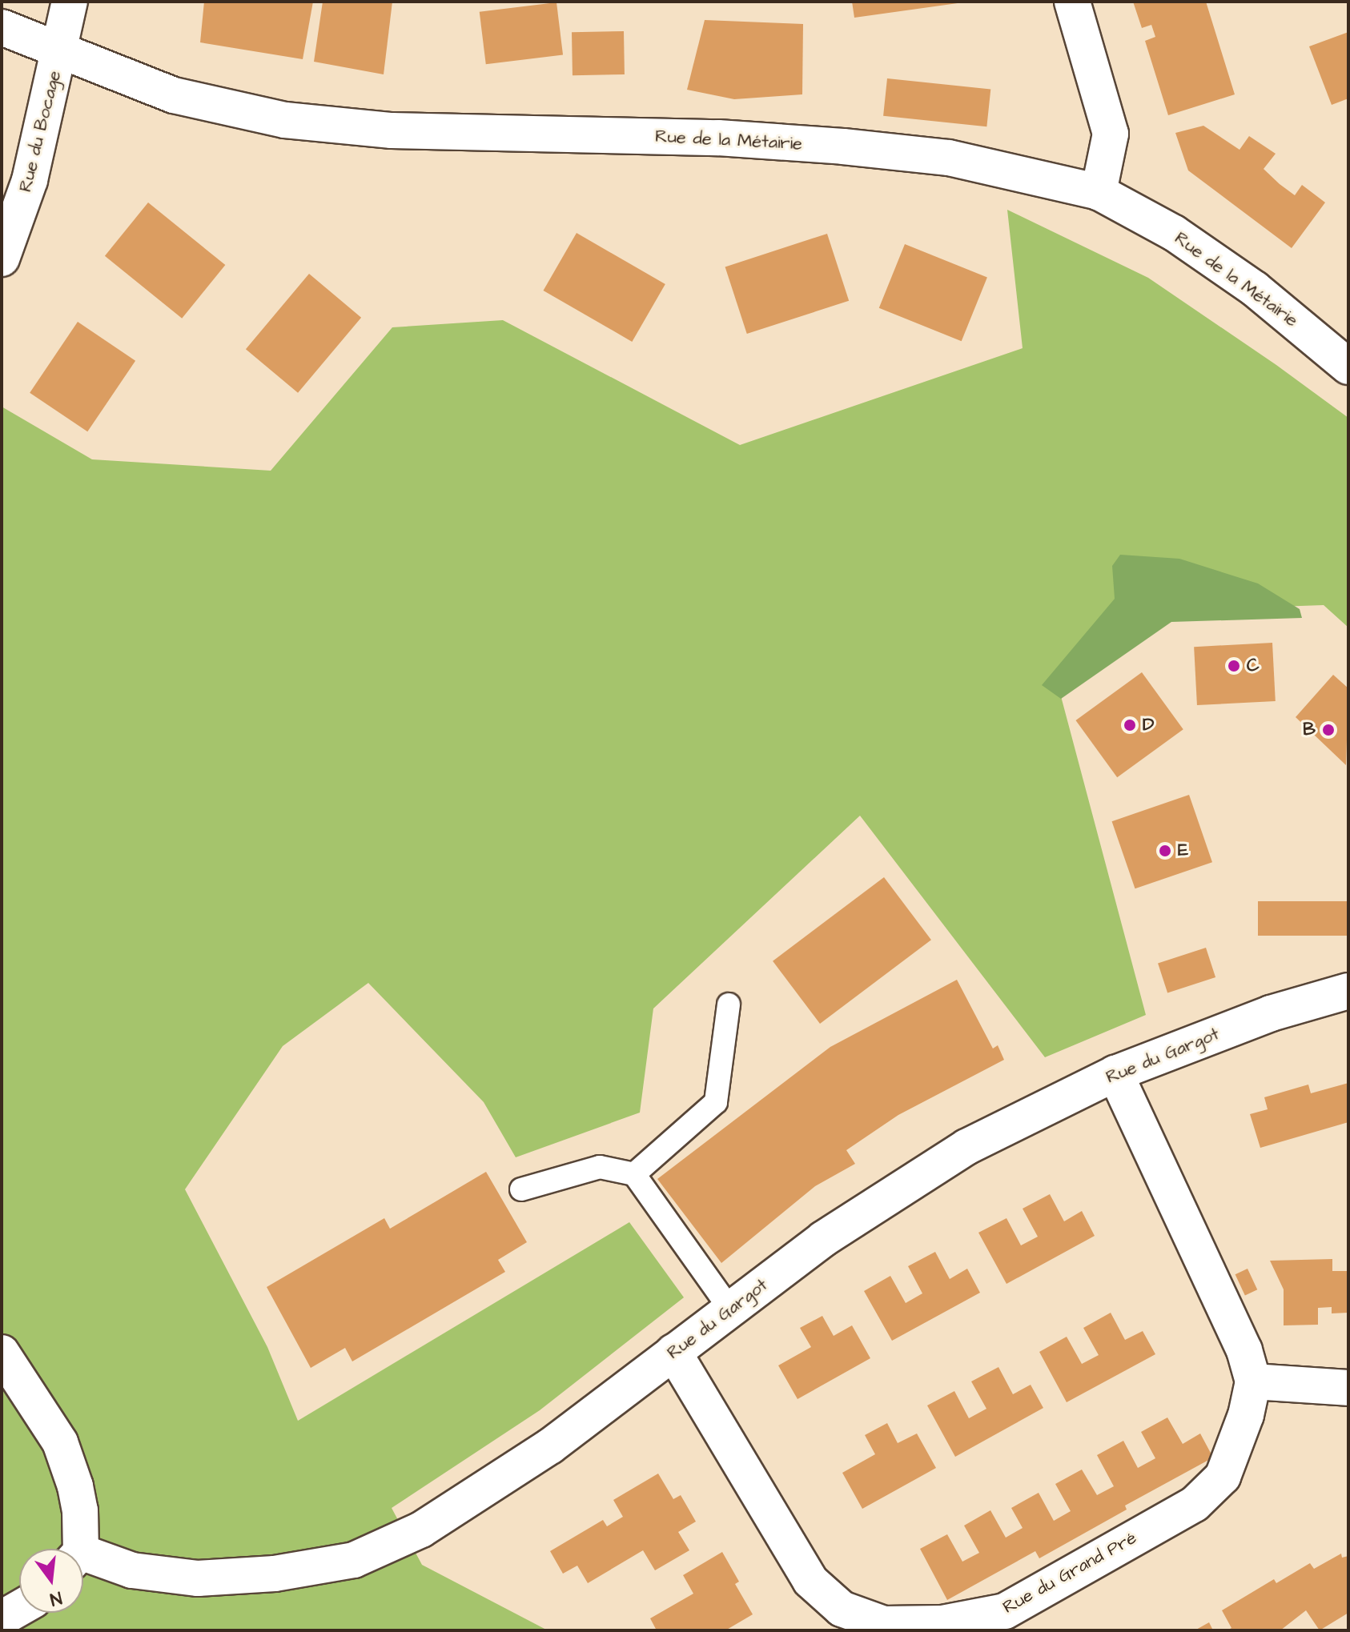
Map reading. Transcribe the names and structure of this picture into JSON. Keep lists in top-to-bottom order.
{
  "streets": {
    "street": [
      "Rue du Bocage",
      "Rue de la Métairie",
      "Rue du Gargot",
      "Rue du Grand Pré"
    ]
  },
  "crossings": [
    ["Rue du Bocage", "Rue de la Métairie"],
    ["Rue du Gargot", "Rue du Grand Pré"]
  ],
  "places": [
    "C",
    "D",
    "B",
    "E"
  ],
  "north": "bottom"
}
